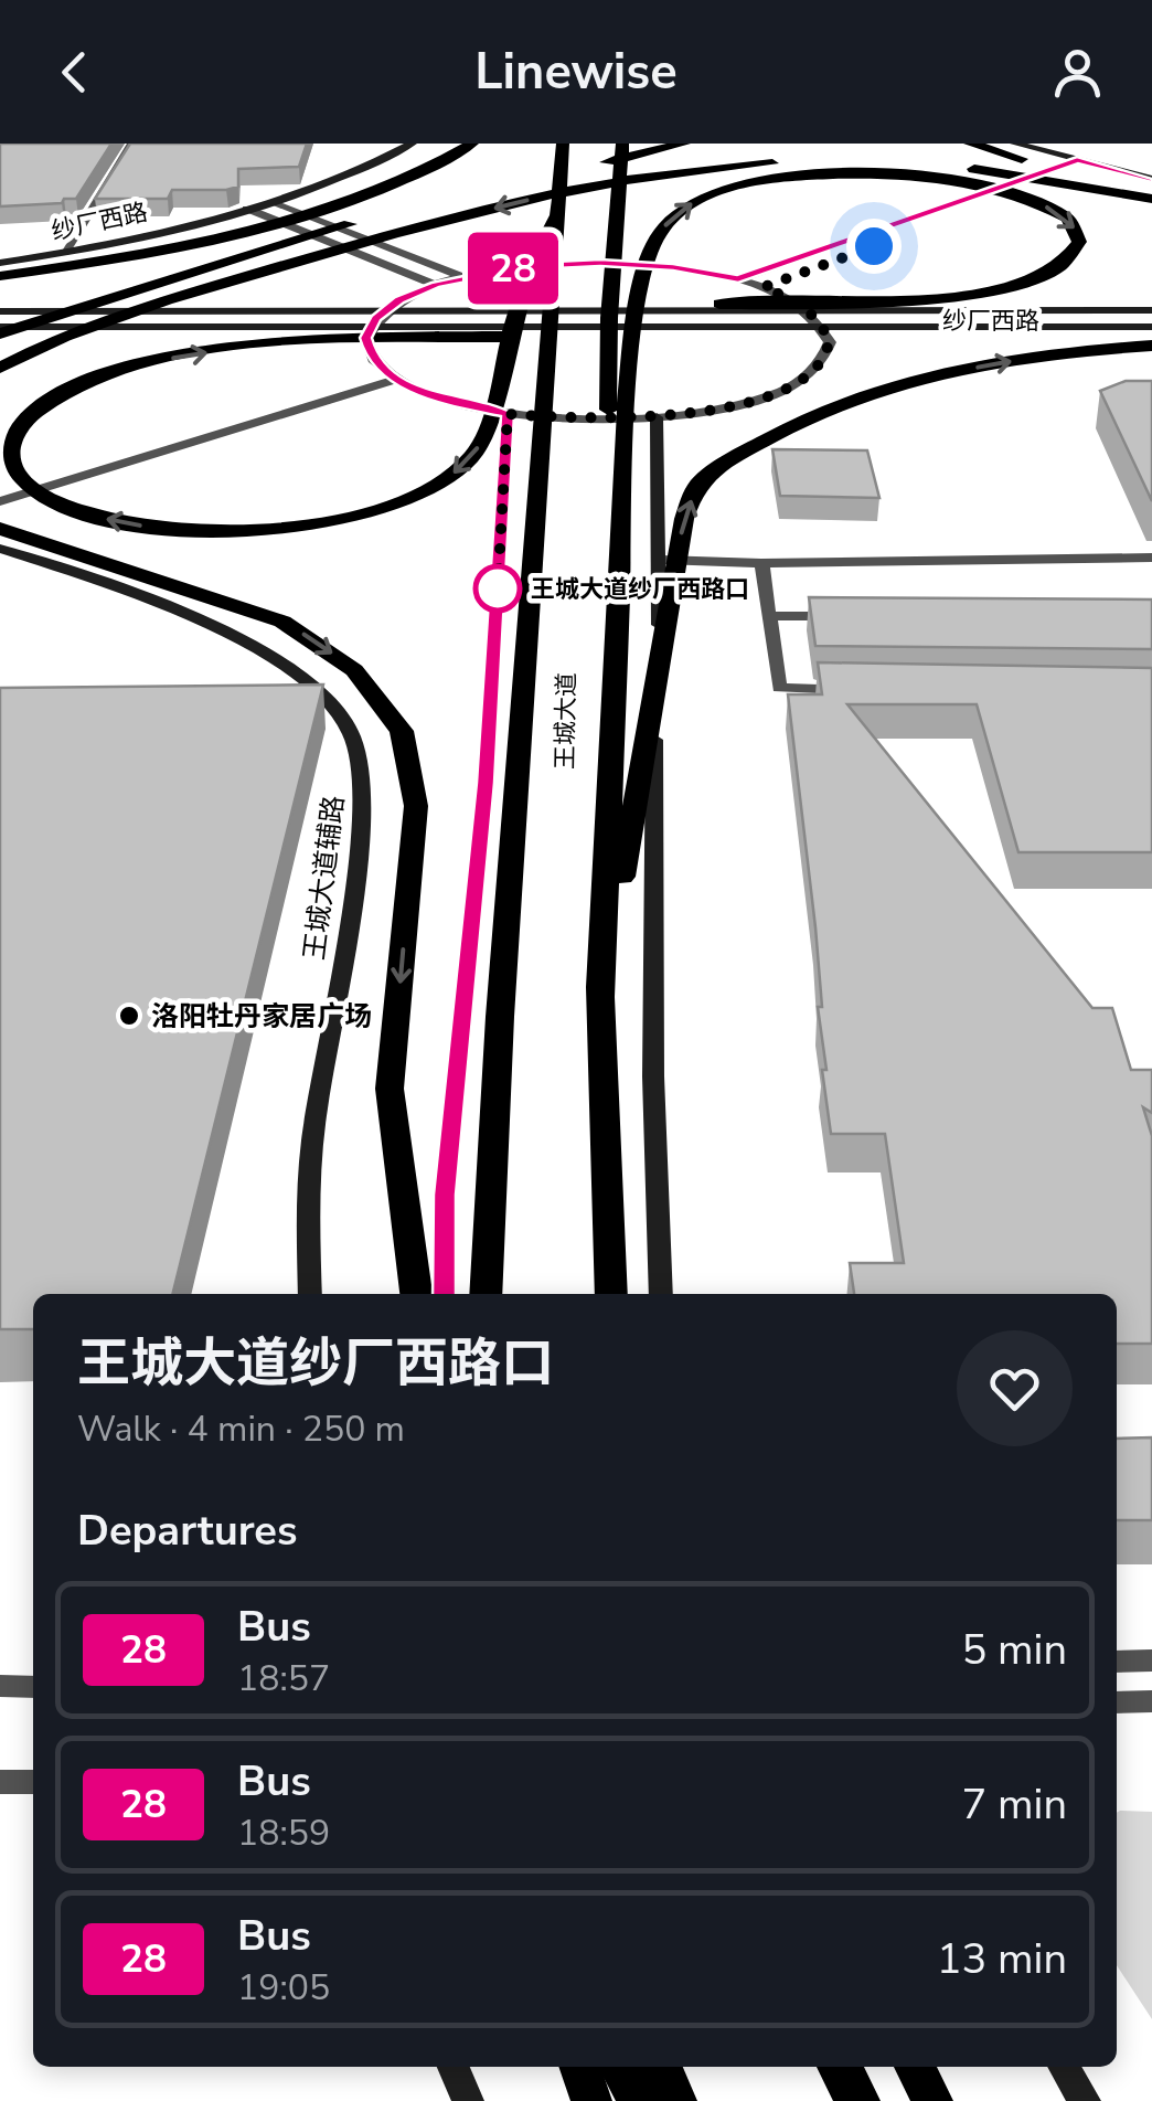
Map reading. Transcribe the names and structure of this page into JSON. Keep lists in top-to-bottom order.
{
  "streets": {
    "highway": ["王城大道"],
    "main road": ["纱厂西路", "王城大道辅路"]
  },
  "places": ["王城大道纱厂西路口", "洛阳牡丹家居广场"],
  "lines": ["bus line 28"],
  "page": {
    "header": "Linewise",
    "on_map": "28",
    "heading": [
      ["王城大道纱厂西路口", "Walk · 4 min · 250 m"],
      "Departures"
    ],
    "list": [
      {
        "mark": "28",
        "name": "Bus",
        "note": "18:57",
        "value": "5 min"
      },
      {
        "mark": "28",
        "name": "Bus",
        "note": "18:59",
        "value": "7 min"
      },
      {
        "mark": "28",
        "name": "Bus",
        "note": "19:05",
        "value": "13 min"
      }
    ]
  }
}
